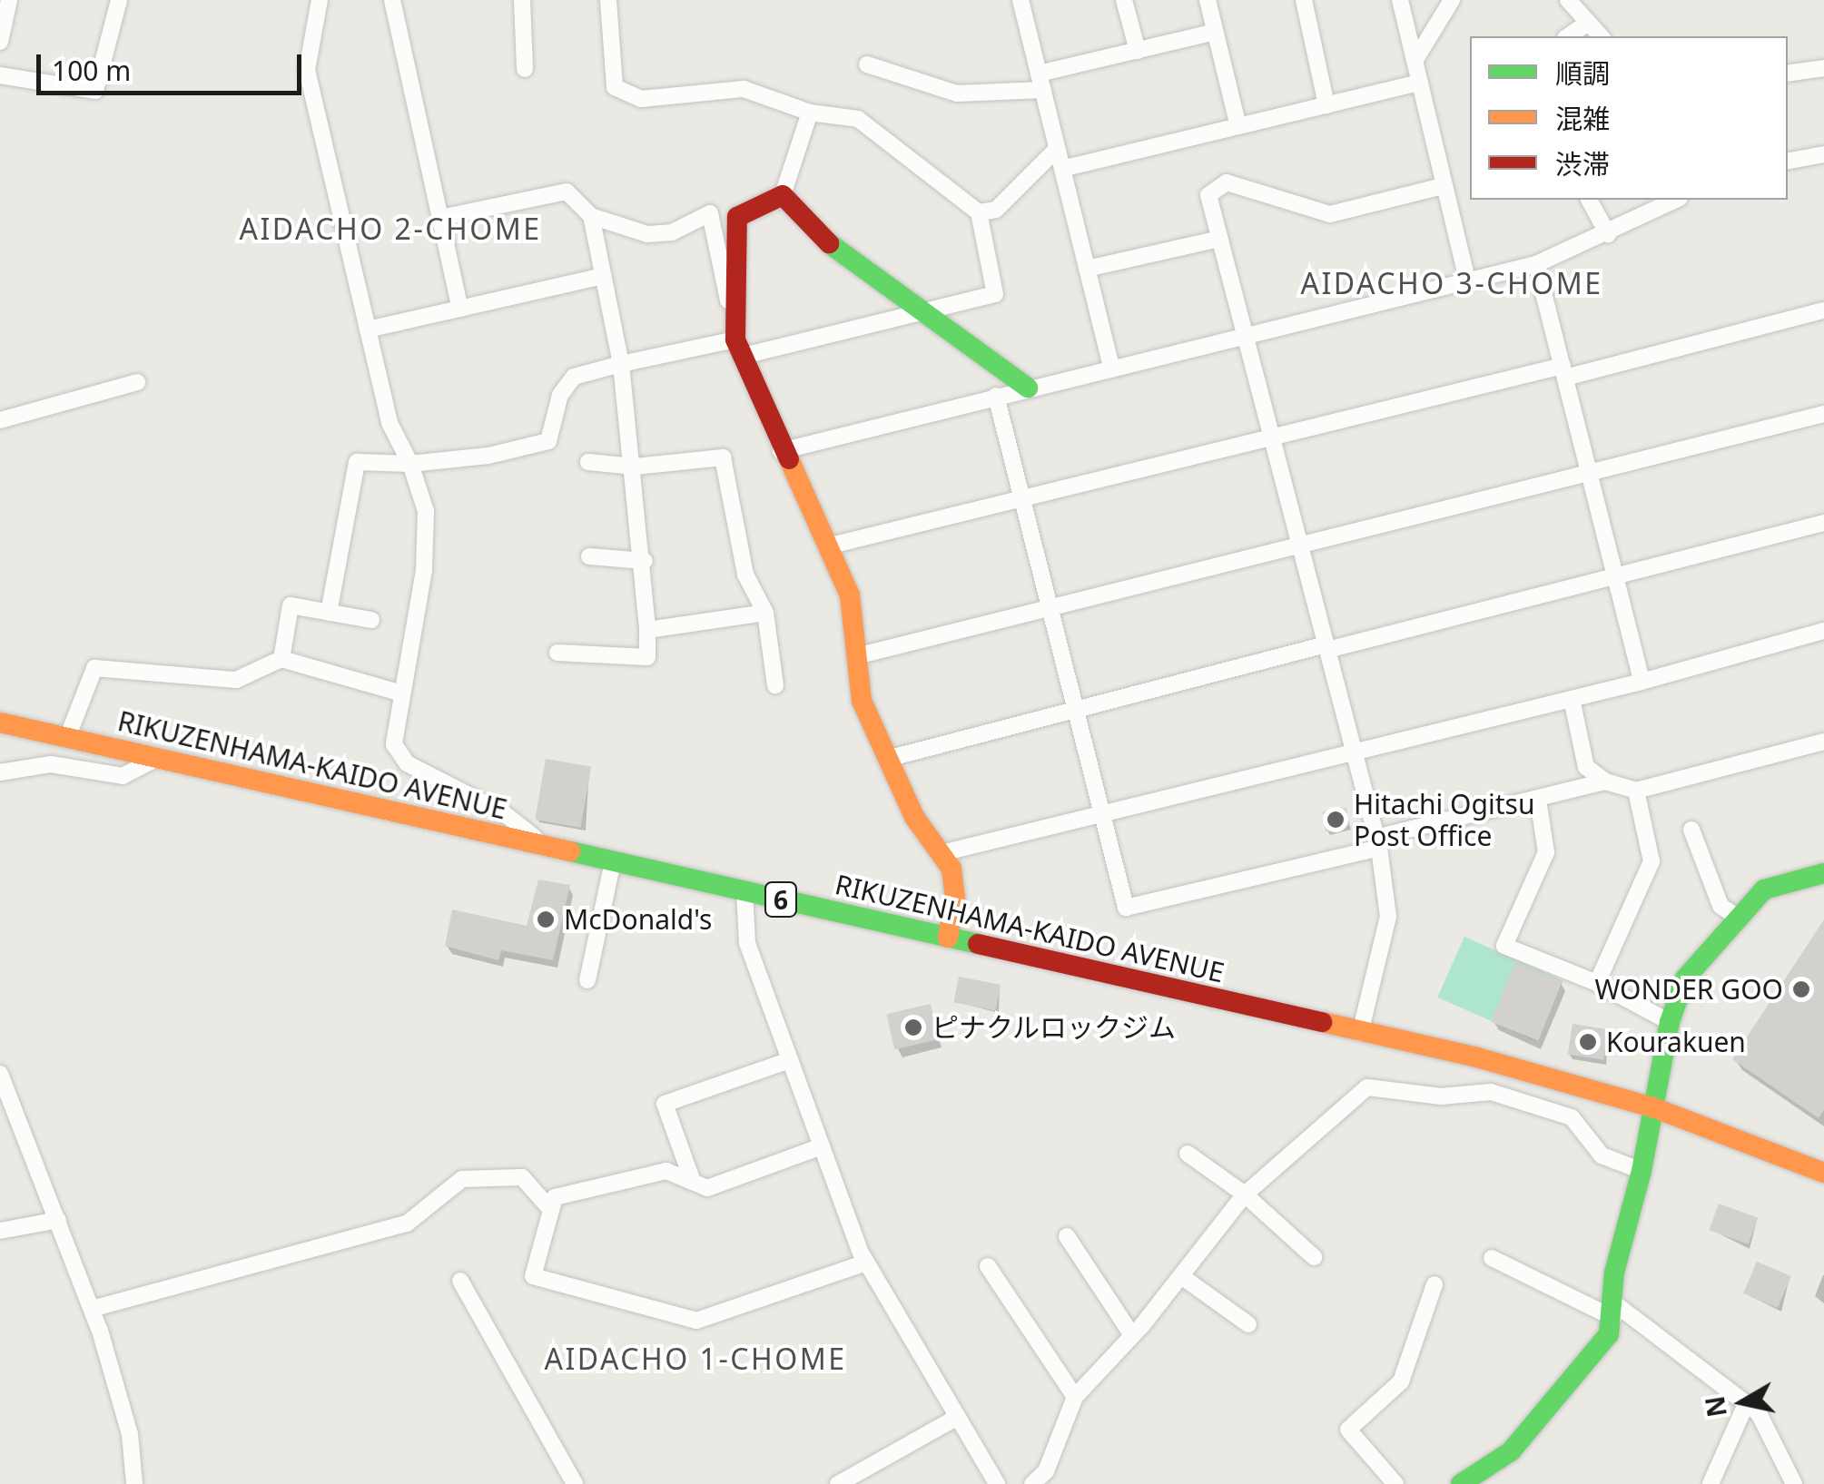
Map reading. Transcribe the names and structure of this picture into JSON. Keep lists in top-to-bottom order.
{
  "streets": {
    "main road": ["RIKUZENHAMA-KAIDO AVENUE", "6"]
  },
  "districts": ["AIDACHO 2-CHOME", "AIDACHO 3-CHOME", "AIDACHO 1-CHOME"],
  "places": [
    "Hitachi Ogitsu Post Office",
    "McDonald's",
    "WONDER GOO",
    "ピナクルロックジム",
    "Kourakuen"
  ],
  "legend": ["順調", "混雑", "渋滞"],
  "scale_bar": "100 m",
  "north": "left"
}
